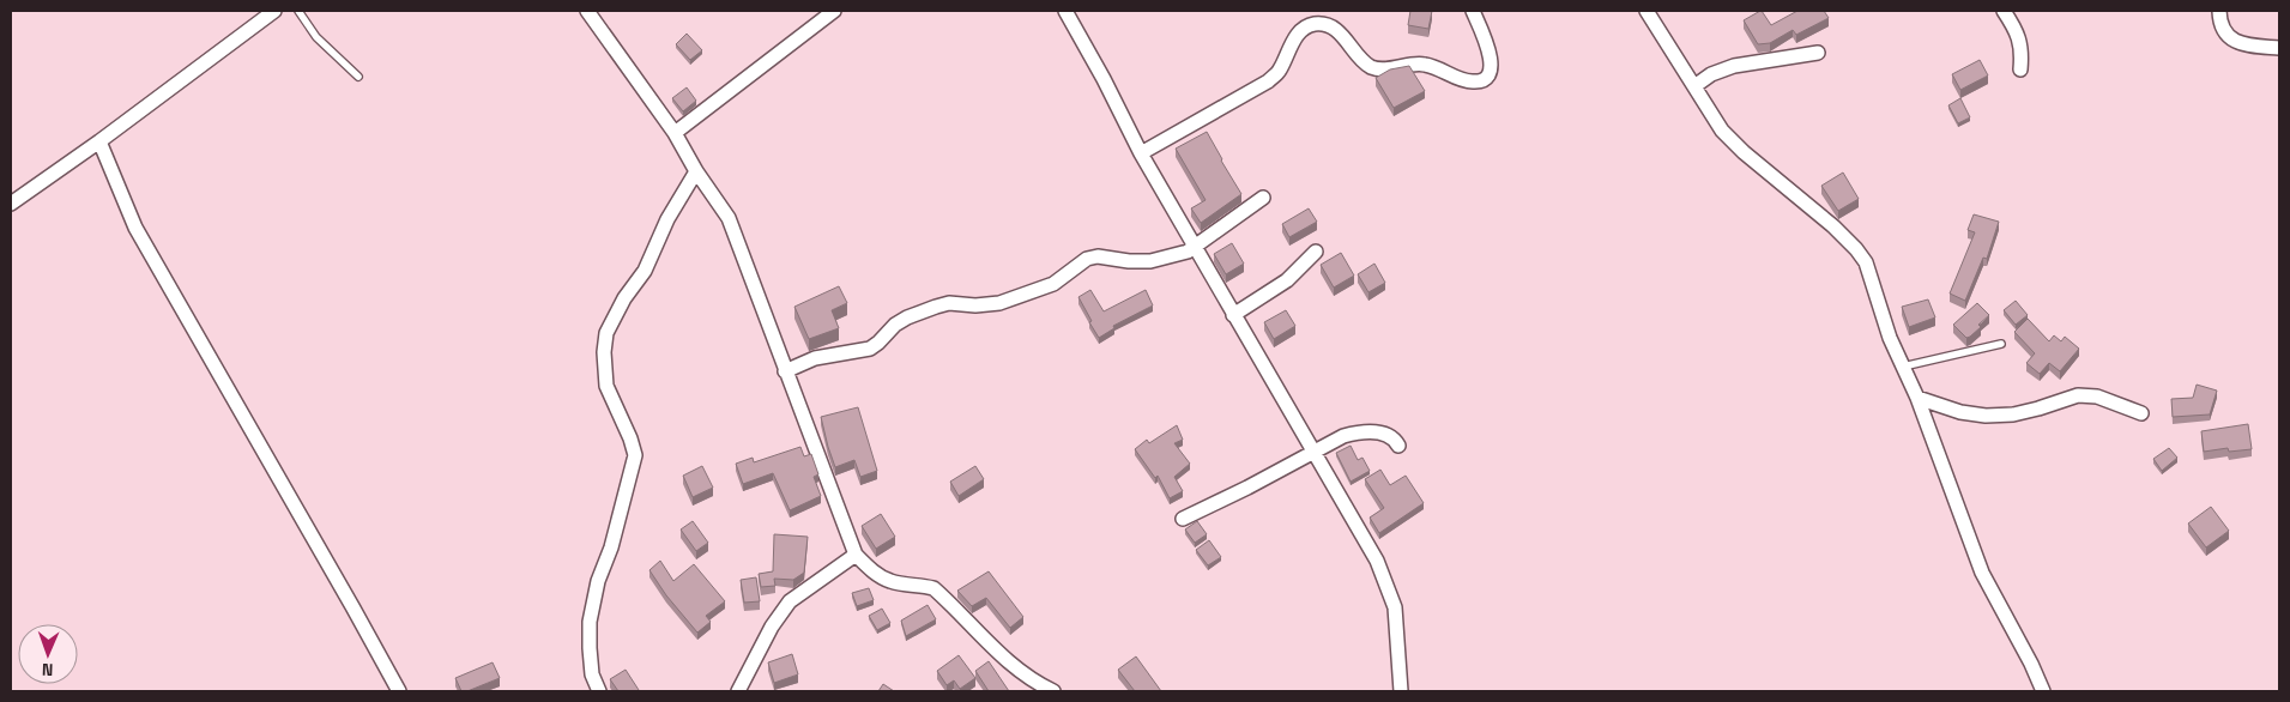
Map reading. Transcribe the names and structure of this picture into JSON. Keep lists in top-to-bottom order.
{
  "north": "bottom"
}
